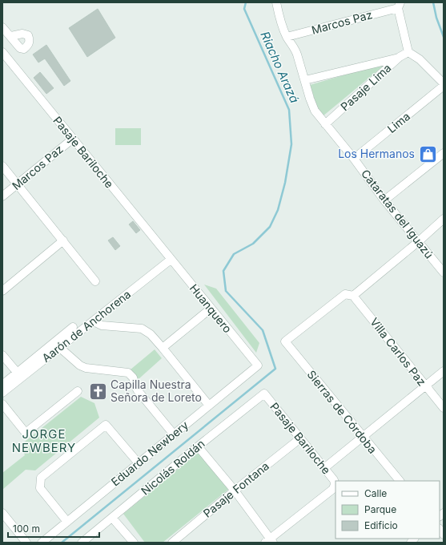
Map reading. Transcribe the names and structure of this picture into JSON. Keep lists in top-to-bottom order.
{
  "streets": {
    "street": [
      "Marcos Paz",
      "Pasaje Lima",
      "Lima",
      "Pasaje Bariloche",
      "Cataratas del Iguazú",
      "Huanquero",
      "Aarón de Anchorena",
      "Villa Carlos Paz",
      "Sierras de Córdoba",
      "Eduardo Newbery",
      "Nicolás Roldán",
      "Pasaje Fontana"
    ]
  },
  "crossings": [
    ["Marcos Paz", "Pasaje Bariloche"],
    ["Marcos Paz", "Cataratas del Iguazú"],
    ["Pasaje Lima", "Cataratas del Iguazú"],
    ["Lima", "Cataratas del Iguazú"],
    ["Pasaje Bariloche", "Huanquero"],
    ["Pasaje Bariloche", "Nicolás Roldán"],
    ["Pasaje Bariloche", "Pasaje Fontana"],
    ["Huanquero", "Aarón de Anchorena"],
    ["Huanquero", "Eduardo Newbery"],
    ["Villa Carlos Paz", "Sierras de Córdoba"]
  ],
  "districts": ["JORGE NEWBERY"],
  "water": ["Riacho Arazá"],
  "places": {
    "shop": ["Los Hermanos"],
    "church": ["Capilla Nuestra Señora de Loreto"]
  },
  "legend": ["Calle", "Parque", "Edificio"],
  "scale_bar": "100 m"
}
